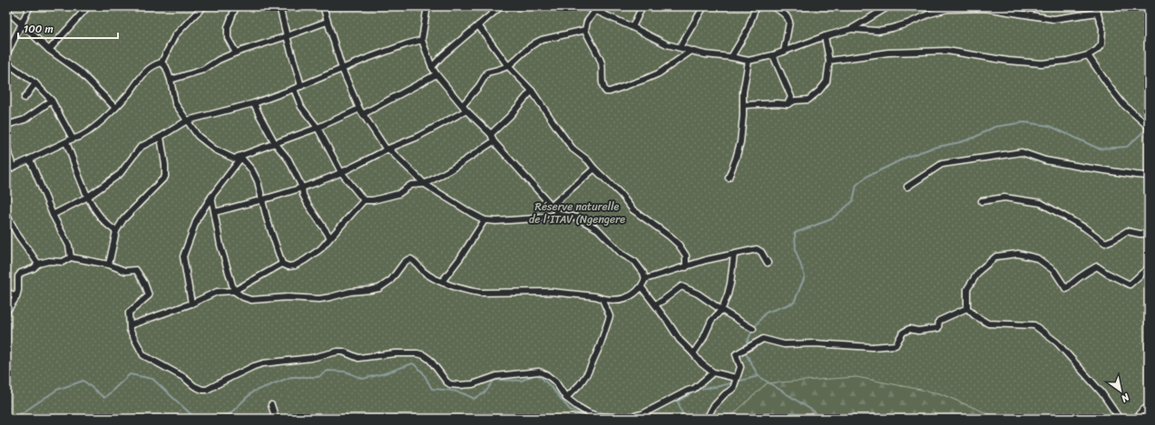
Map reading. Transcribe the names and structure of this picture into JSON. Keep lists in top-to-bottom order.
{
  "parks": ["Réserve naturelle de l'ITAV (Ngengere"],
  "scale_bar": "100 m",
  "north": "bottom right"
}
